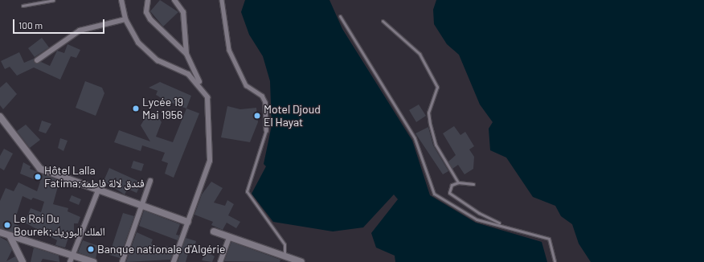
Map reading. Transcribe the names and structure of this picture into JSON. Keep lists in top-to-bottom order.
{
  "places": [
    "Lycée 19 Mai 1956",
    "Motel Djoud El Hayat",
    "Hôtel Lalla Fatima;فندق لالة فاطمة",
    "Le Roi Du Bourek;الملك البوريك",
    "Banque nationale d'Algérie"
  ],
  "scale_bar": "100 m"
}
